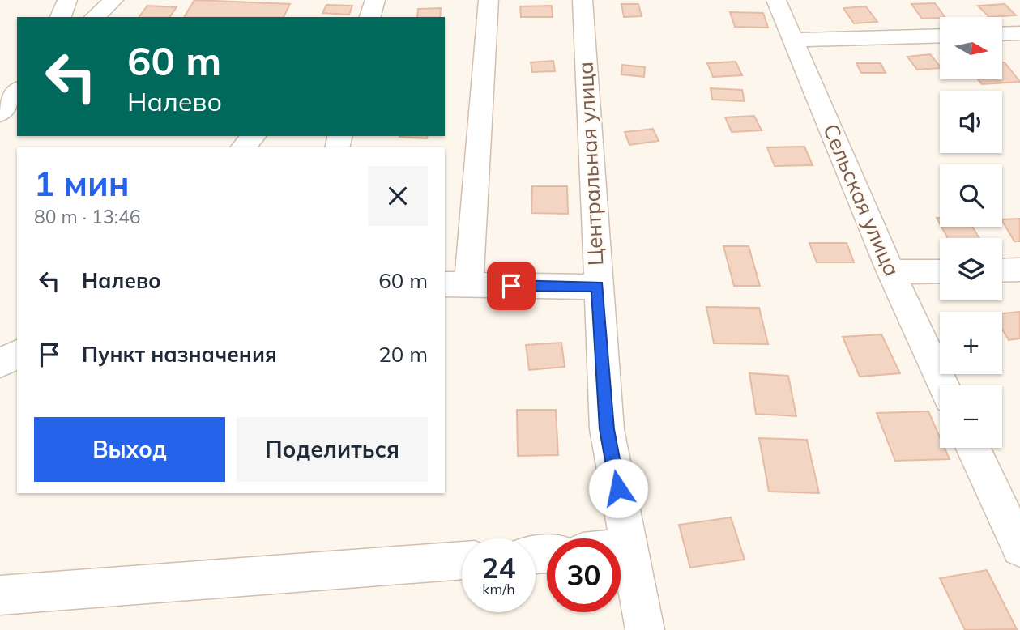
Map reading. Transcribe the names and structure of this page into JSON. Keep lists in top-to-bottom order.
{
  "streets": {
    "street": ["Центральная улица", "Сельская улица"]
  },
  "north": "right",
  "page": {
    "map_buttons": ["+", "−"],
    "turn": ["60 m", "Налево"],
    "heading": ["1 мин", "80 m · 13:46"],
    "list": [
      {
        "name": "Налево",
        "value": "60 m"
      },
      {
        "name": "Пункт назначения",
        "value": "20 m"
      }
    ],
    "buttons": ["Выход", "Поделиться"],
    "speed": "24 km/h",
    "limit": "30"
  }
}
